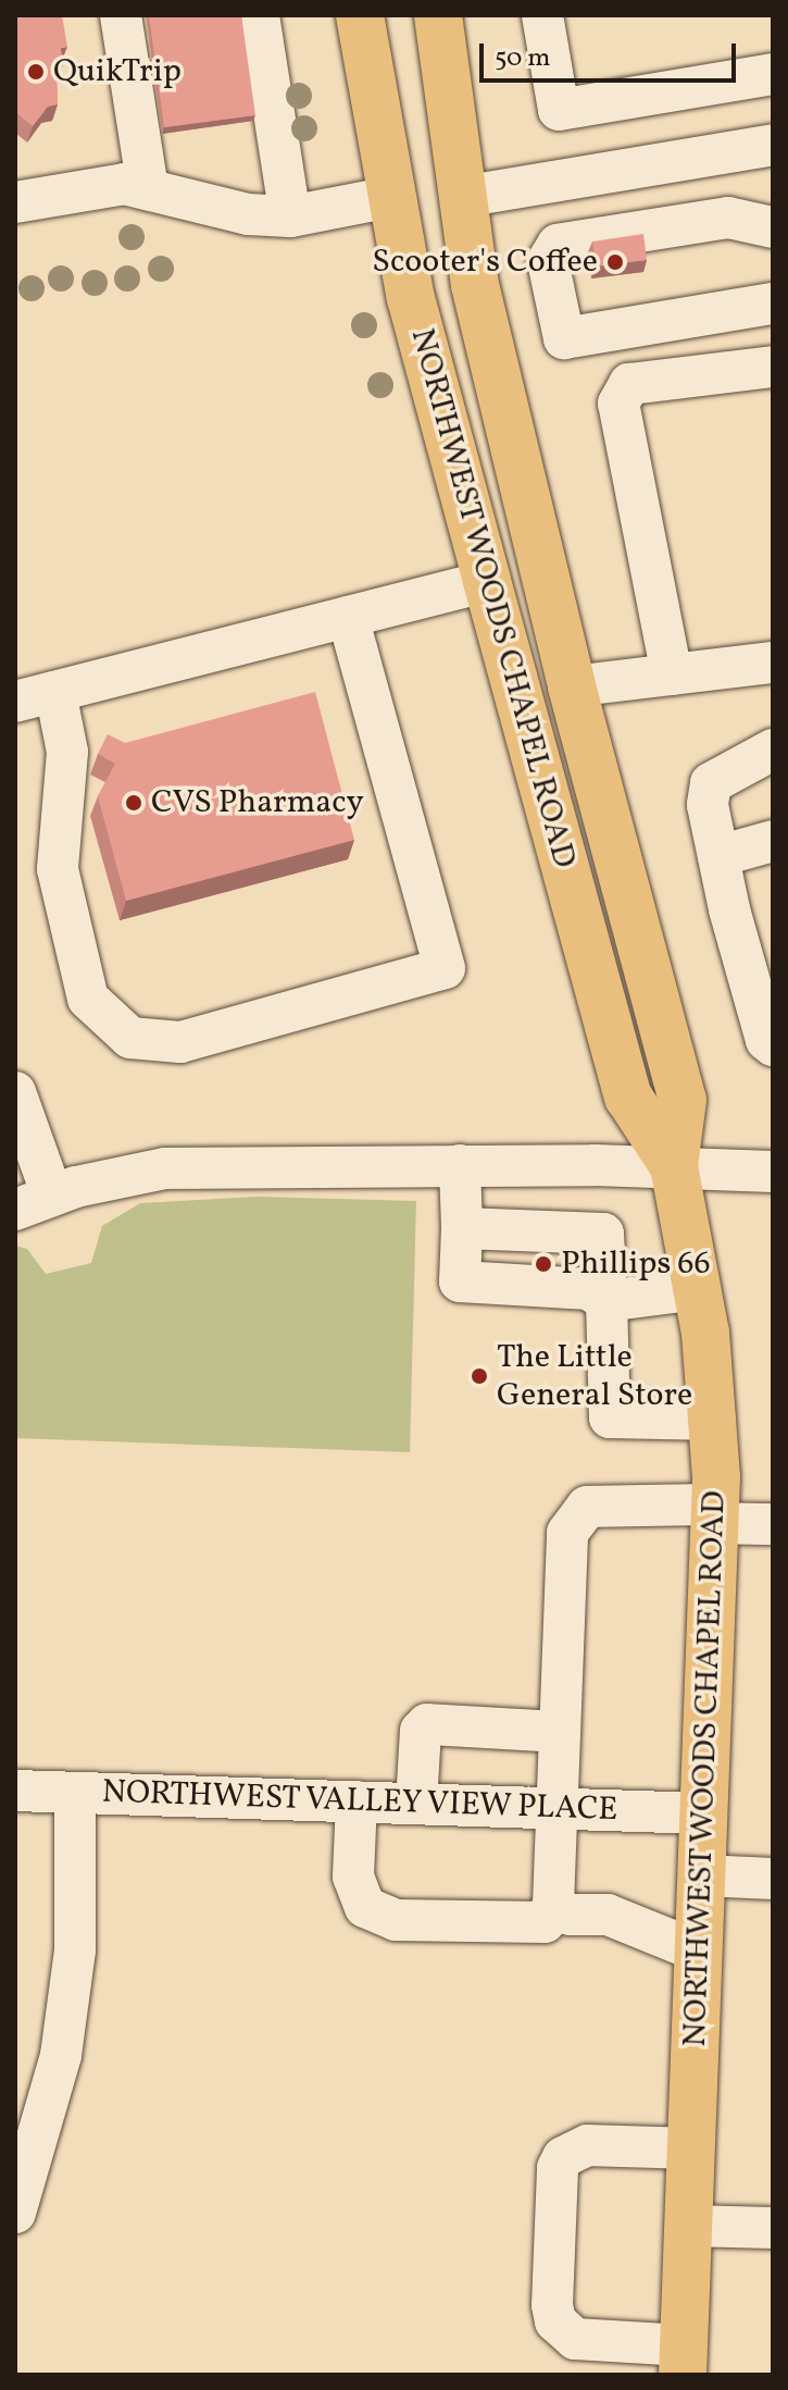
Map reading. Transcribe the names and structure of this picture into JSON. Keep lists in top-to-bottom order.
{
  "streets": {
    "main road": ["NORTHWEST WOODS CHAPEL ROAD"],
    "street": ["NORTHWEST VALLEY VIEW PLACE"]
  },
  "crossings": [
    ["NORTHWEST WOODS CHAPEL ROAD", "NORTHWEST VALLEY VIEW PLACE"]
  ],
  "places": [
    "QuikTrip",
    "Scooter's Coffee",
    "CVS Pharmacy",
    "Phillips 66",
    "The Little General Store"
  ],
  "scale_bar": "50 m"
}
